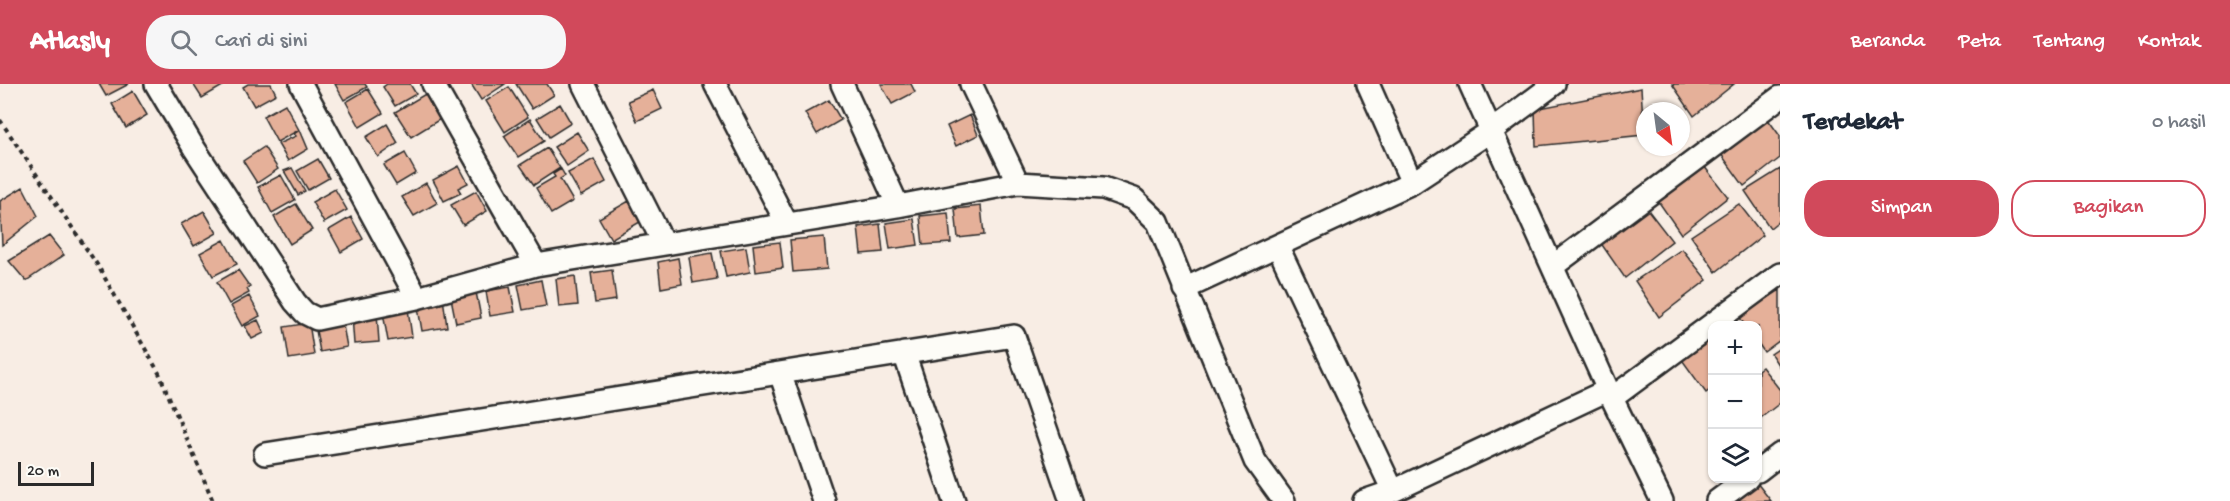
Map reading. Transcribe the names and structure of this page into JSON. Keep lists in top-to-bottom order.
{
  "scale_bar": "20 m",
  "north": "bottom right",
  "page": {
    "header": "Atlasly",
    "search": "Cari di sini",
    "nav": [
      "Beranda",
      "Peta",
      "Tentang",
      "Kontak"
    ],
    "heading": ["Terdekat", "0 hasil"],
    "buttons": ["Simpan", "Bagikan"],
    "map_buttons": ["+", "−"],
    "scale": "20 m"
  }
}
